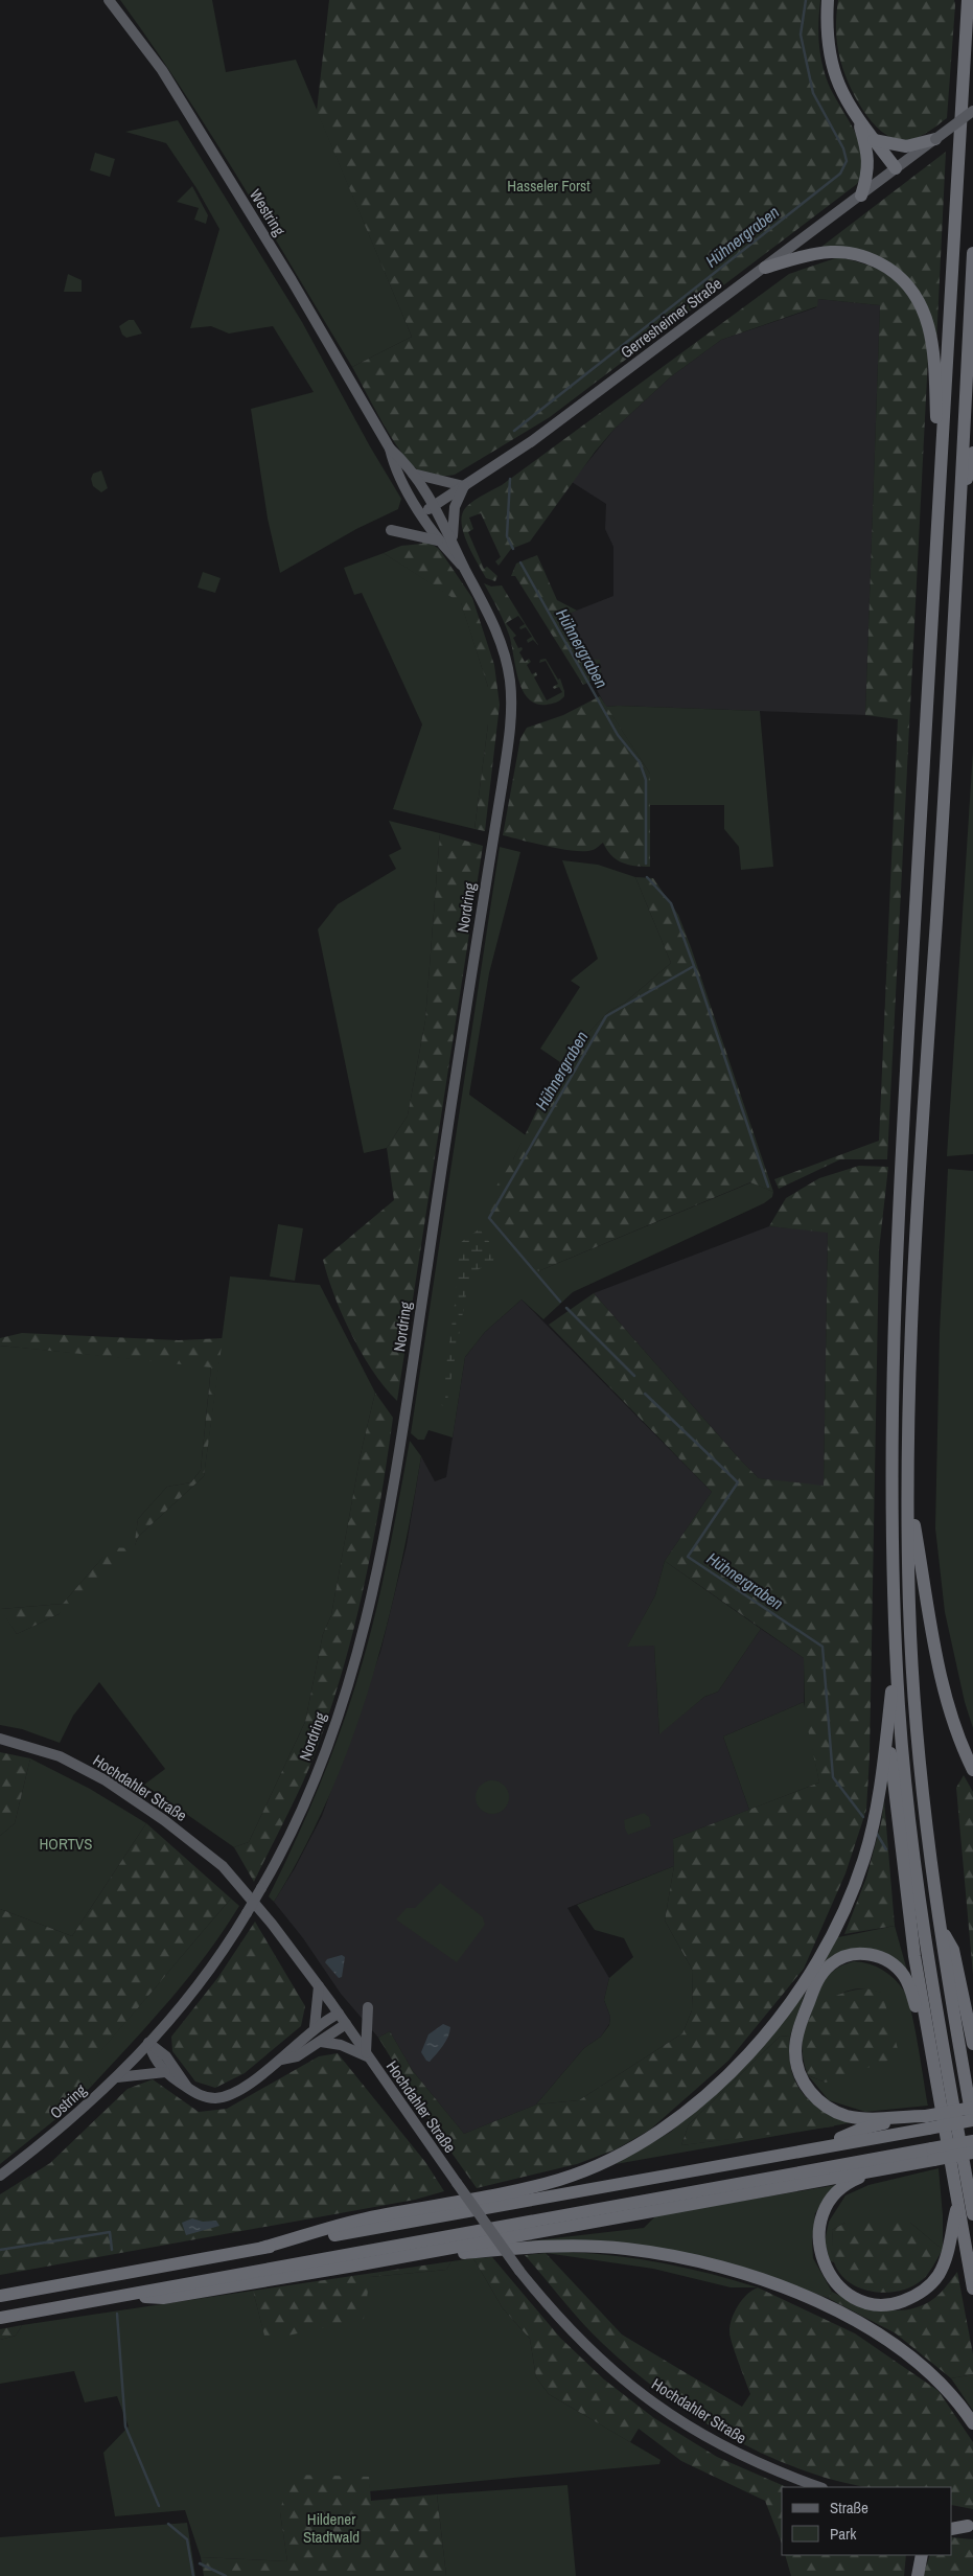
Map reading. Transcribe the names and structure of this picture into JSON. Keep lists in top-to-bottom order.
{
  "streets": {
    "main road": [
      "Westring",
      "Gerresheimer Straße",
      "Nordring",
      "Hochdahler Straße",
      "Ostring"
    ]
  },
  "crossings": [
    ["Westring", "Gerresheimer Straße"],
    ["Westring", "Nordring"],
    ["Gerresheimer Straße", "Nordring"],
    ["Nordring", "Ostring"]
  ],
  "water": ["Hühnergraben"],
  "parks": ["Hasseler Forst", "HORTVS", "Hildener Stadtwald"],
  "legend": ["Straße", "Park"]
}
